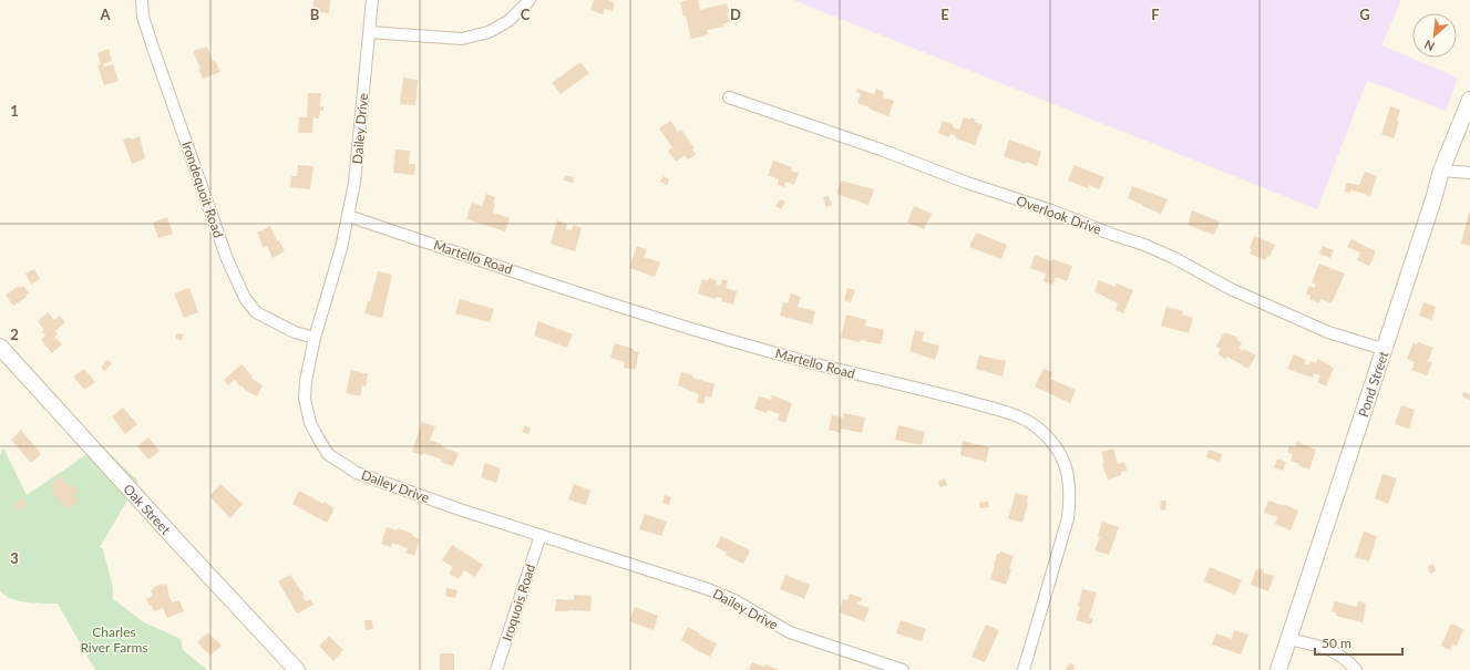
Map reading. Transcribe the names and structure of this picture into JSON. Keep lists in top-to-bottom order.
{
  "streets": {
    "main road": ["Pond Street", "Oak Street"],
    "street": [
      "Dailey Drive",
      "Irondequoit Road",
      "Overlook Drive",
      "Martello Road",
      "Iroquois Road"
    ]
  },
  "crossings": [
    ["Dailey Drive", "Irondequoit Road"],
    ["Dailey Drive", "Martello Road"],
    ["Dailey Drive", "Iroquois Road"],
    ["Overlook Drive", "Pond Street"]
  ],
  "parks": ["Charles River Farms"],
  "scale_bar": "50 m",
  "north": "bottom left",
  "grid": {
    "columns": [
      "A",
      "B",
      "C",
      "D",
      "E",
      "F",
      "G"
    ],
    "rows": ["1", "2", "3"]
  }
}
